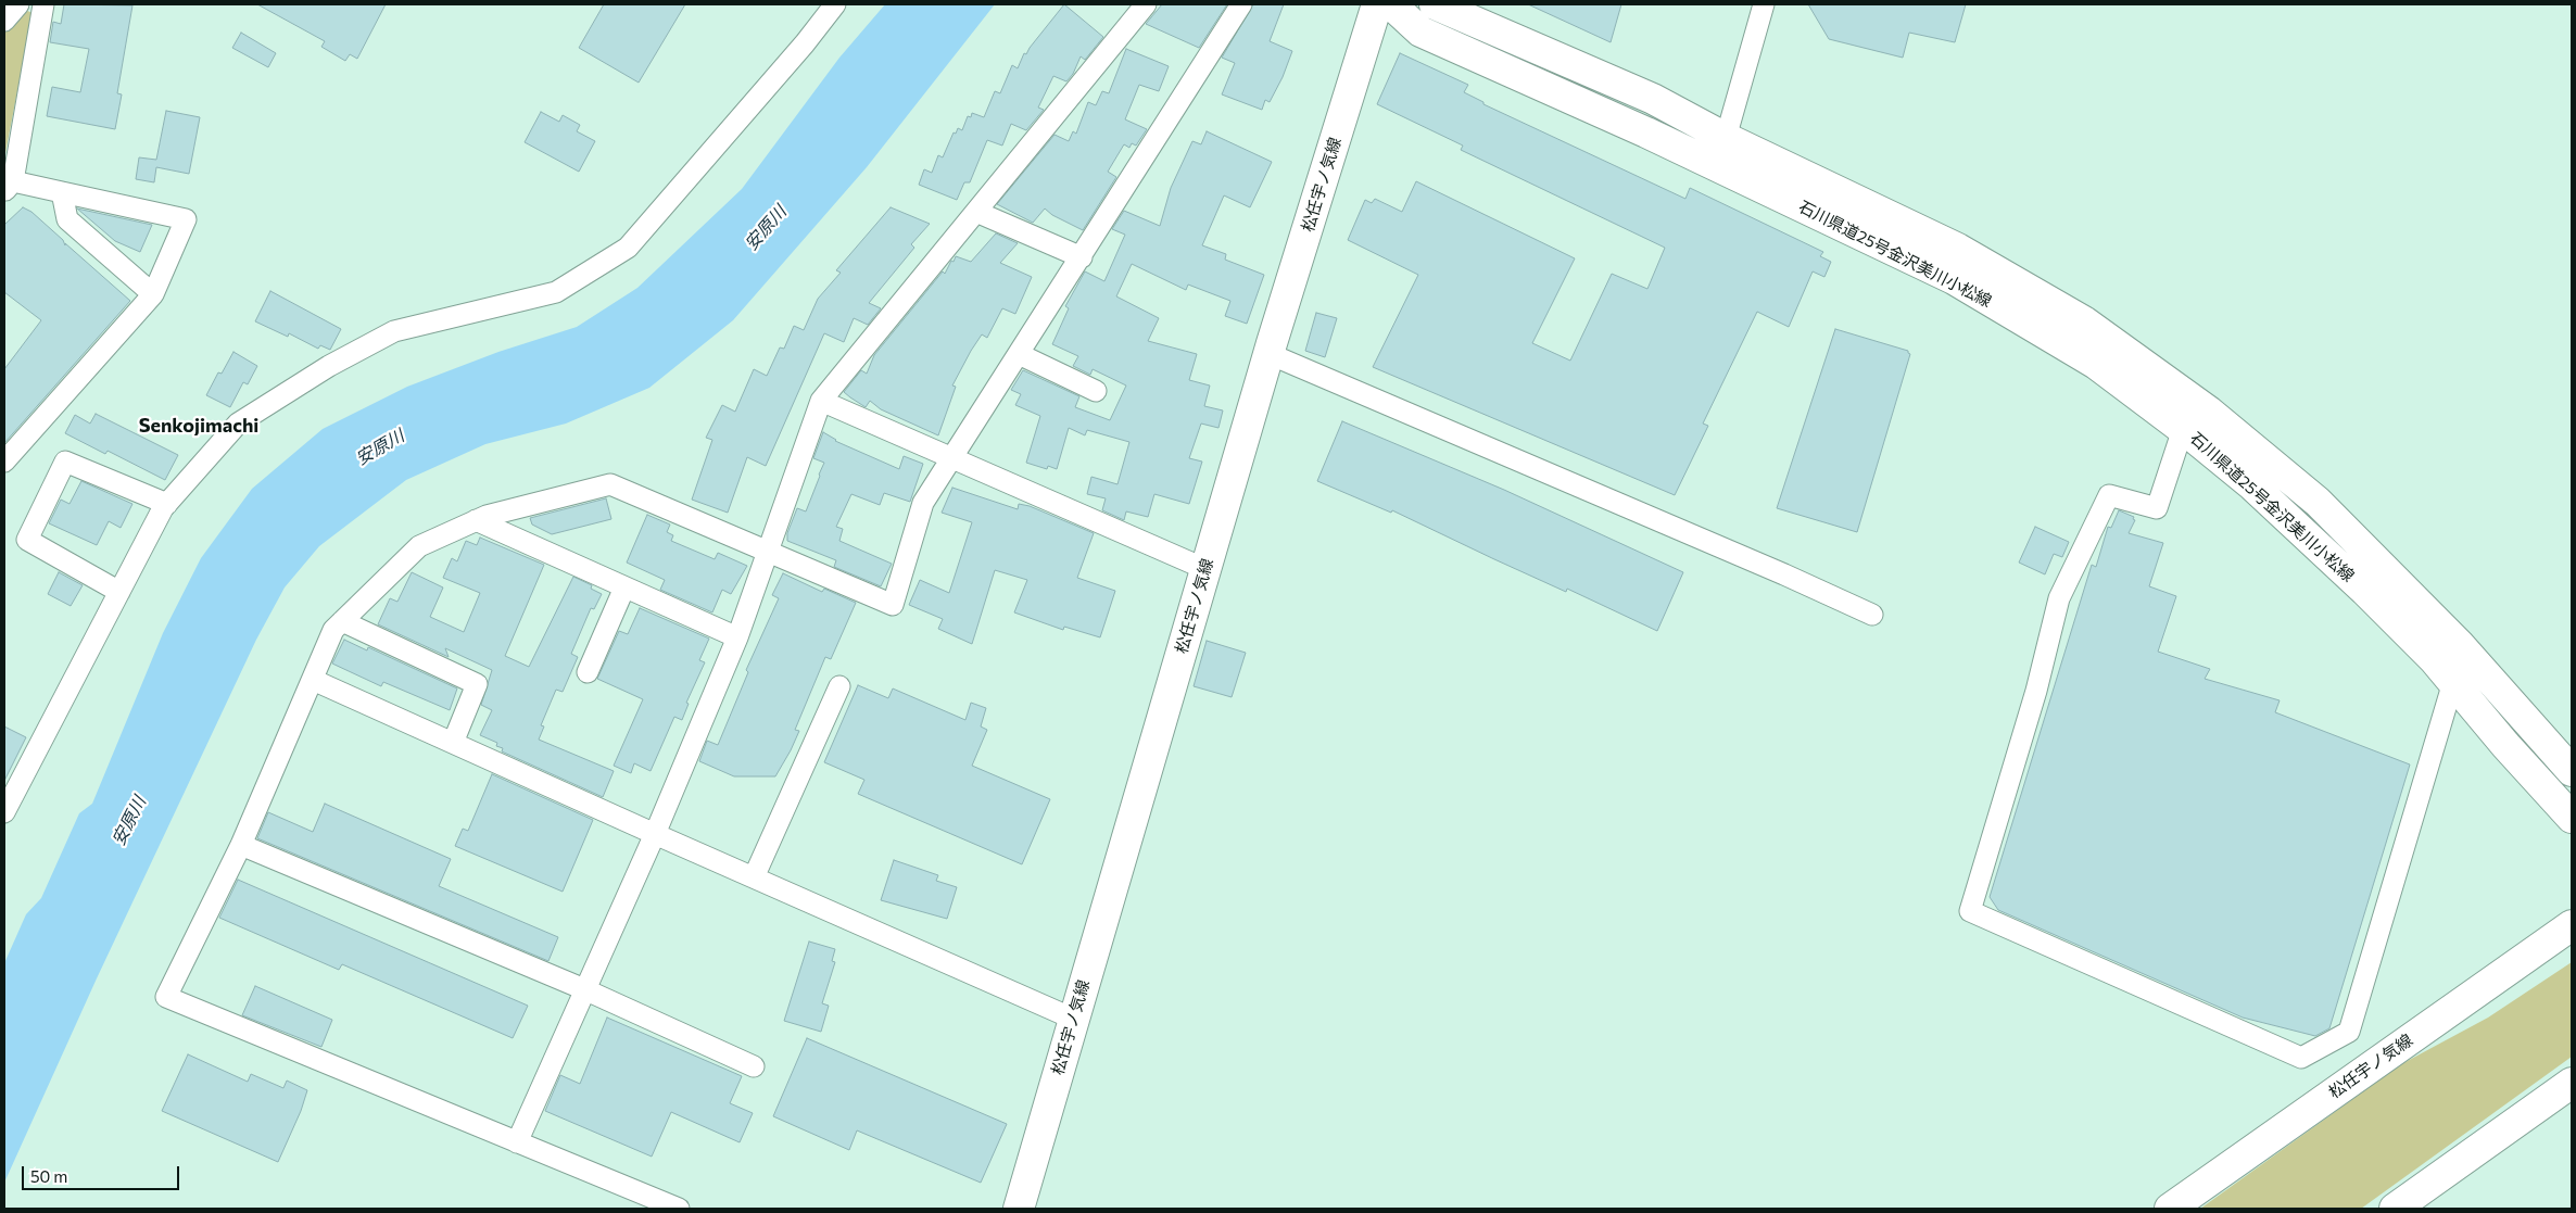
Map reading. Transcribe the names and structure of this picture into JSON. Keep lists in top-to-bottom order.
{
  "streets": {
    "main road": ["松任宇ノ気線", "石川県道25号金沢美川小松線"]
  },
  "districts": ["Senkojimachi"],
  "water": ["安原川"],
  "scale_bar": "50 m"
}
